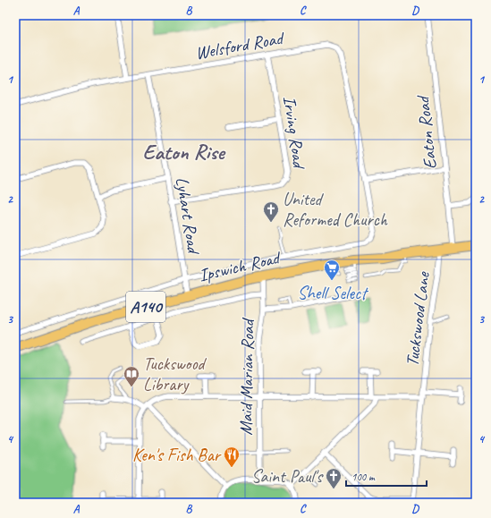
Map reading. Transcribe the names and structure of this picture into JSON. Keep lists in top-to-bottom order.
{
  "streets": {
    "highway": ["Ipswich Road", "A140"],
    "street": [
      "Welsford Road",
      "Irving Road",
      "Eaton Road",
      "Lyhart Road",
      "Tuckswood Lane",
      "Maid Marian Road"
    ]
  },
  "crossings": [
    ["Welsford Road", "Irving Road"],
    ["Welsford Road", "Lyhart Road"],
    ["Welsford Road", "Ipswich Road"],
    ["Irving Road", "Lyhart Road"],
    ["Eaton Road", "Ipswich Road"],
    ["Lyhart Road", "Ipswich Road"],
    ["Ipswich Road", "Tuckswood Lane"],
    ["Ipswich Road", "Maid Marian Road"]
  ],
  "districts": ["Eaton Rise"],
  "places": {
    "church": ["United Reformed Church", "Saint Paul's"],
    "supermarket": ["Shell Select"],
    "library": ["Tuckswood Library"],
    "restaurant": ["Ken's Fish Bar"]
  },
  "scale_bar": "100 m",
  "grid": {
    "columns": [
      "A",
      "B",
      "C",
      "D"
    ],
    "rows": [
      "1",
      "2",
      "3",
      "4"
    ]
  }
}
